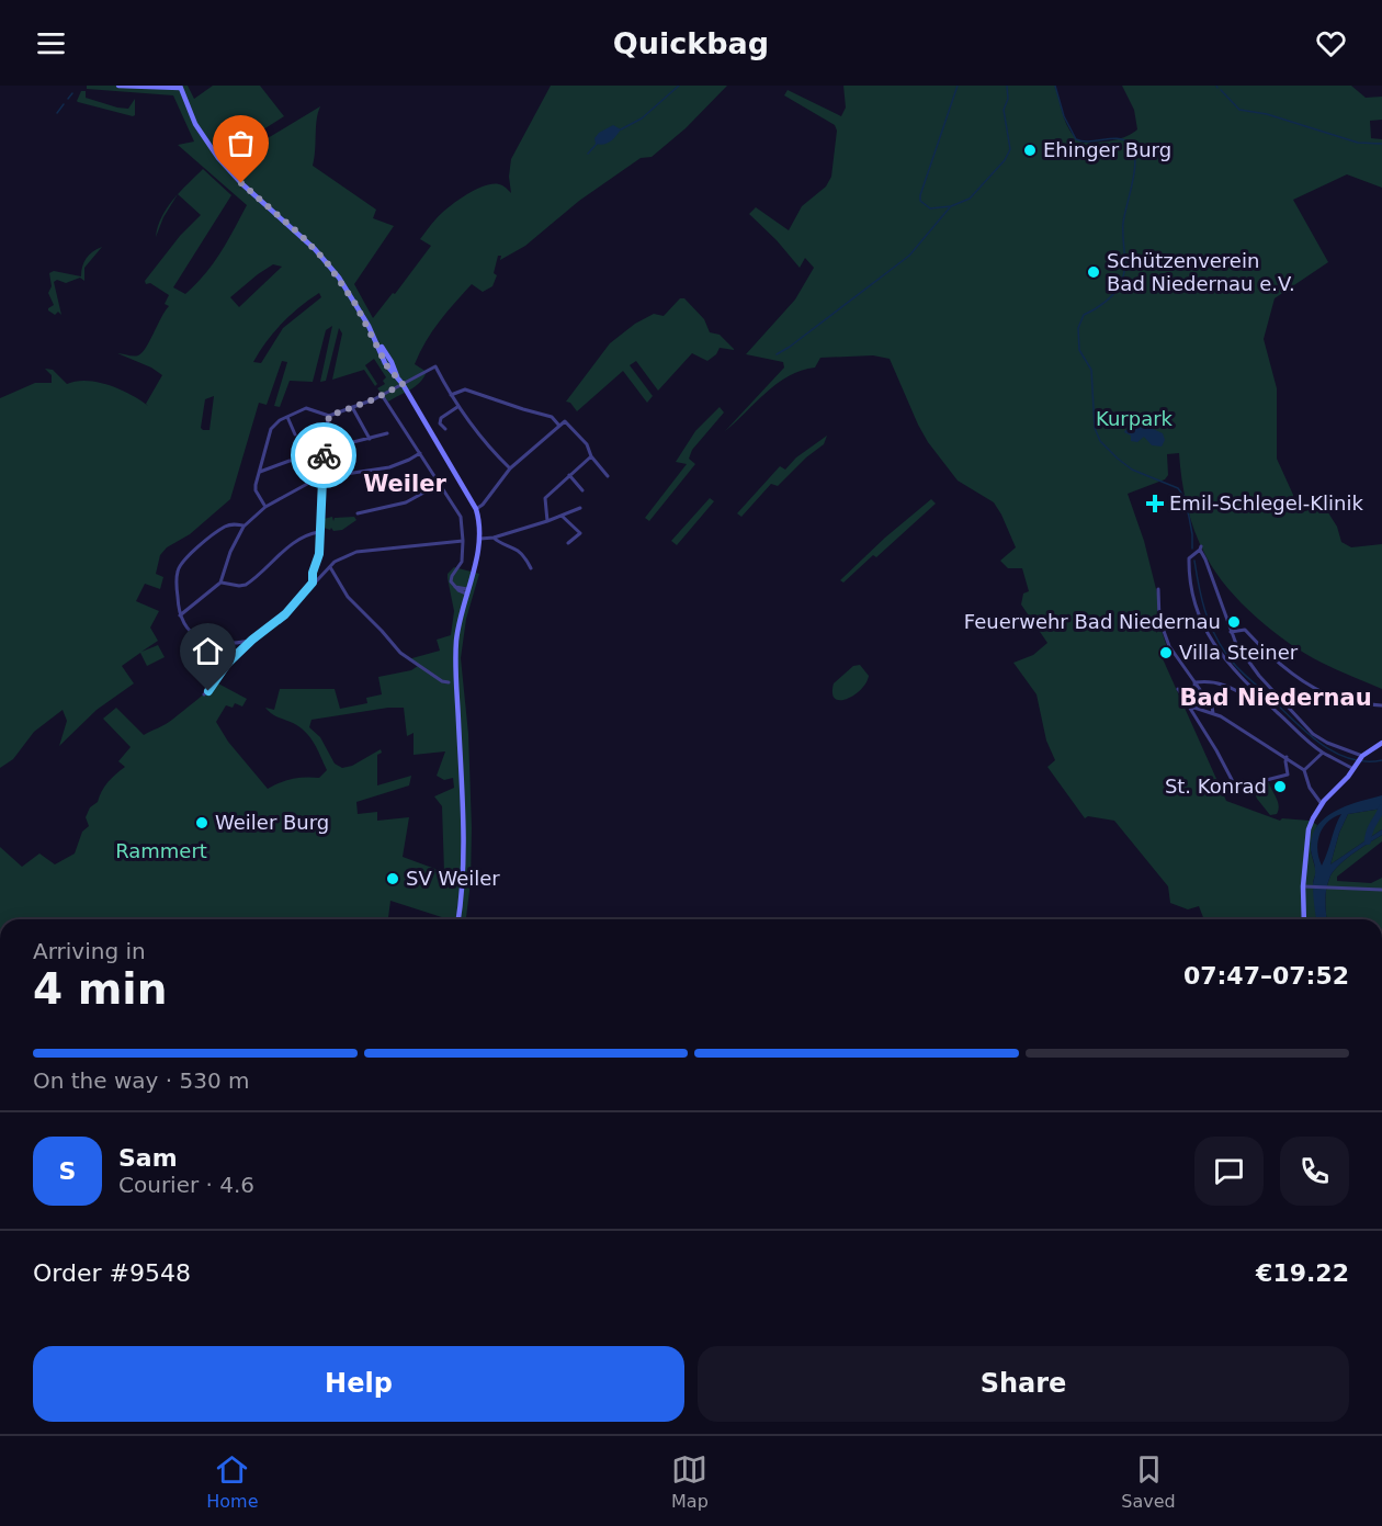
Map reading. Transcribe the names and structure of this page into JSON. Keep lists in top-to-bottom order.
{
  "districts": ["Weiler", "Bad Niedernau"],
  "parks": ["Kurpark", "Rammert"],
  "places": {
    "other": [
      "Ehinger Burg",
      "Schützenverein Bad Niedernau e.V.",
      "Feuerwehr Bad Niedernau",
      "Villa Steiner",
      "St. Konrad",
      "Weiler Burg",
      "SV Weiler"
    ],
    "health": ["Emil-Schlegel-Klinik"]
  },
  "page": {
    "header": "Quickbag",
    "heading": ["4 min", "Arriving in", "07:47–07:52"],
    "panel": [
      "Sam",
      "Courier · 4.6",
      "Order #9548",
      "€19.22"
    ],
    "bar": "On the way · 530 m",
    "round": "S",
    "buttons": ["Help", "Share"],
    "tabs": ["Home", "Map", "Saved"]
  }
}
